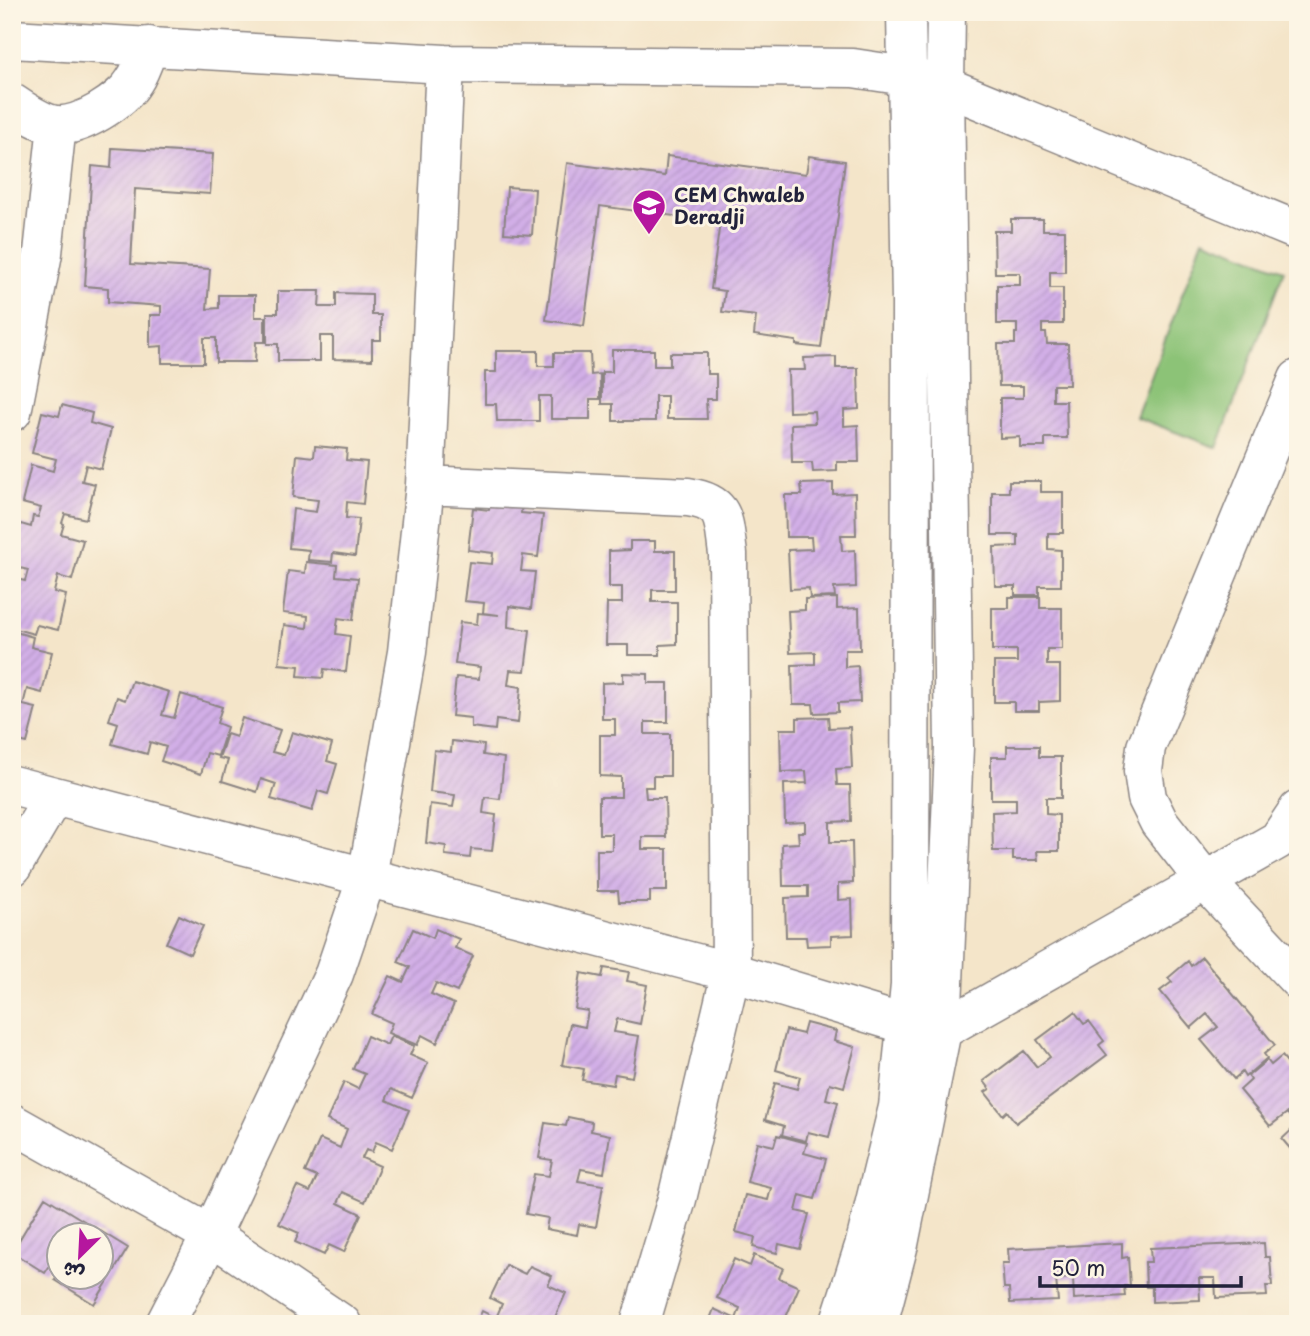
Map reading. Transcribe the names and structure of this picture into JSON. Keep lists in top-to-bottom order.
{
  "places": {
    "school or university": ["CEM Chwaleb Deradji"]
  },
  "scale_bar": "50 m",
  "north": "bottom left"
}
